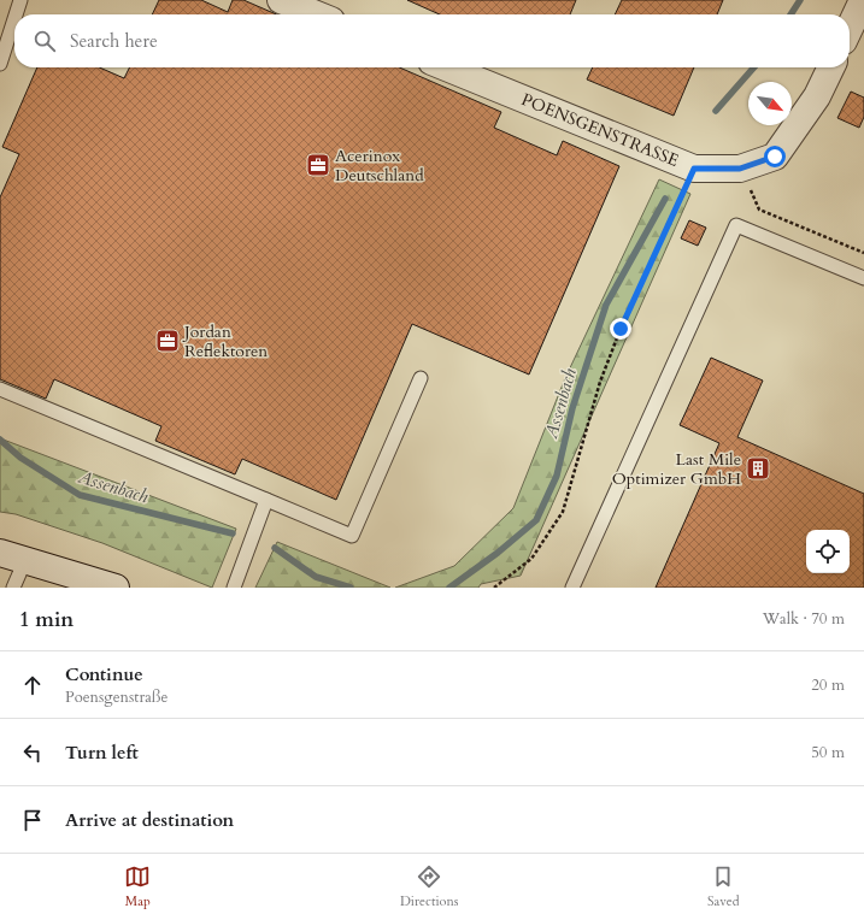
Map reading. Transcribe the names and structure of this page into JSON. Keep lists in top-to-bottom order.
{
  "streets": {
    "street": ["POENSGENSTRASSE"]
  },
  "water": ["Assenbach"],
  "places": {
    "office": ["Acerinox Deutschland", "Jordan Reflektoren"],
    "building": ["Last Mile Optimizer GmbH"]
  },
  "north": "bottom right",
  "page": {
    "search": "Search here",
    "heading": ["1 min", "Walk · 70 m"],
    "list": [
      ["Continue", "Poensgenstraße", "20 m"],
      ["Turn left", "50 m"],
      "Arrive at destination"
    ],
    "nav": ["Map", "Directions", "Saved"]
  }
}
